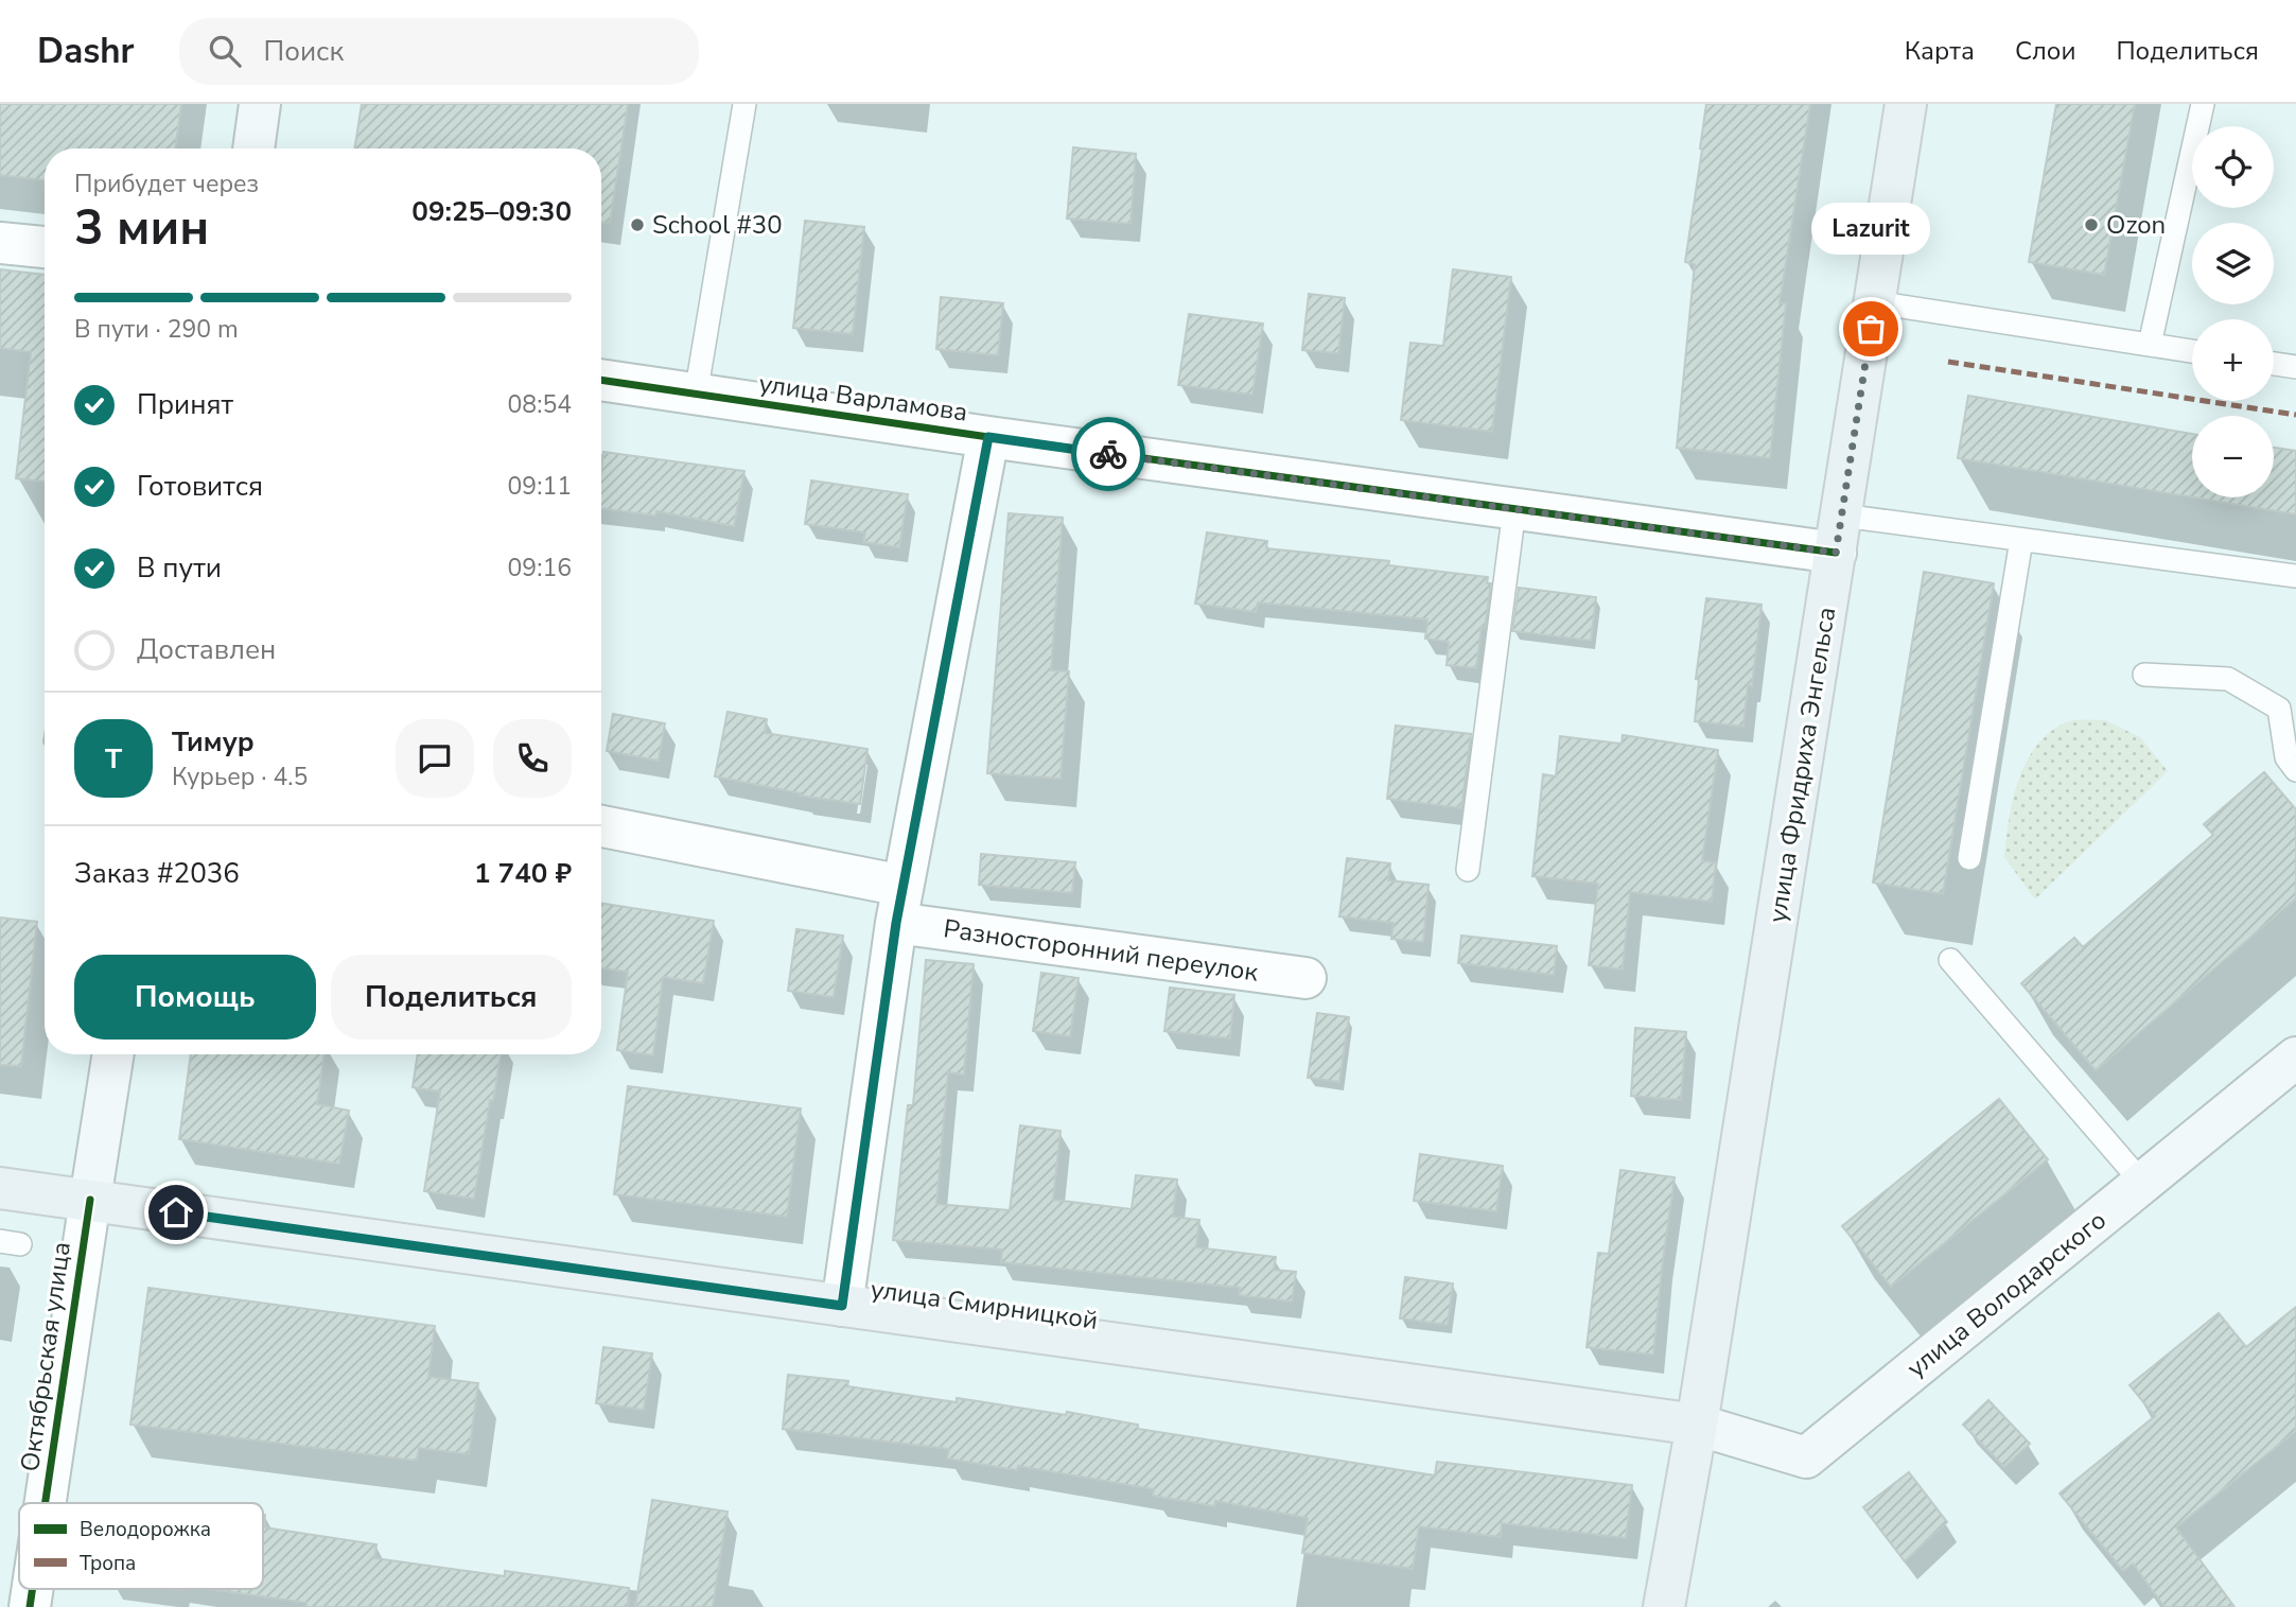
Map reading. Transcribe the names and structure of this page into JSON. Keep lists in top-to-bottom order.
{
  "streets": {
    "main road": [
      "улица Фридриха Энгельса",
      "улица Володарского",
      "улица Смирницкой",
      "Октябрьская улица"
    ],
    "street": ["улица Варламова", "Разносторонний переулок"]
  },
  "crossings": [
    ["улица Варламова", "улица Фридриха Энгельса"],
    ["улица Фридриха Энгельса", "улица Володарского"],
    ["улица Фридриха Энгельса", "улица Смирницкой"],
    ["улица Володарского", "улица Смирницкой"],
    ["улица Смирницкой", "Октябрьская улица"]
  ],
  "places": ["School #30", "Ozon", "Lazurit"],
  "legend": ["Велодорожка", "Тропа"],
  "page": {
    "header": "Dashr",
    "search": "Поиск",
    "nav": ["Карта", "Слои", "Поделиться"],
    "map_buttons": ["+", "−"],
    "heading": ["3 мин", "Прибудет через", "09:25–09:30"],
    "panel": [
      "Тимур",
      "Курьер · 4.5",
      "Заказ #2036",
      "1 740 ₽"
    ],
    "bubble": "Lazurit",
    "bar": "В пути · 290 m",
    "list": [
      ["Принят", "08:54"],
      ["Готовится", "09:11"],
      ["В пути", "09:16"],
      "Доставлен"
    ],
    "round": "Т",
    "buttons": ["Помощь", "Поделиться"]
  }
}
